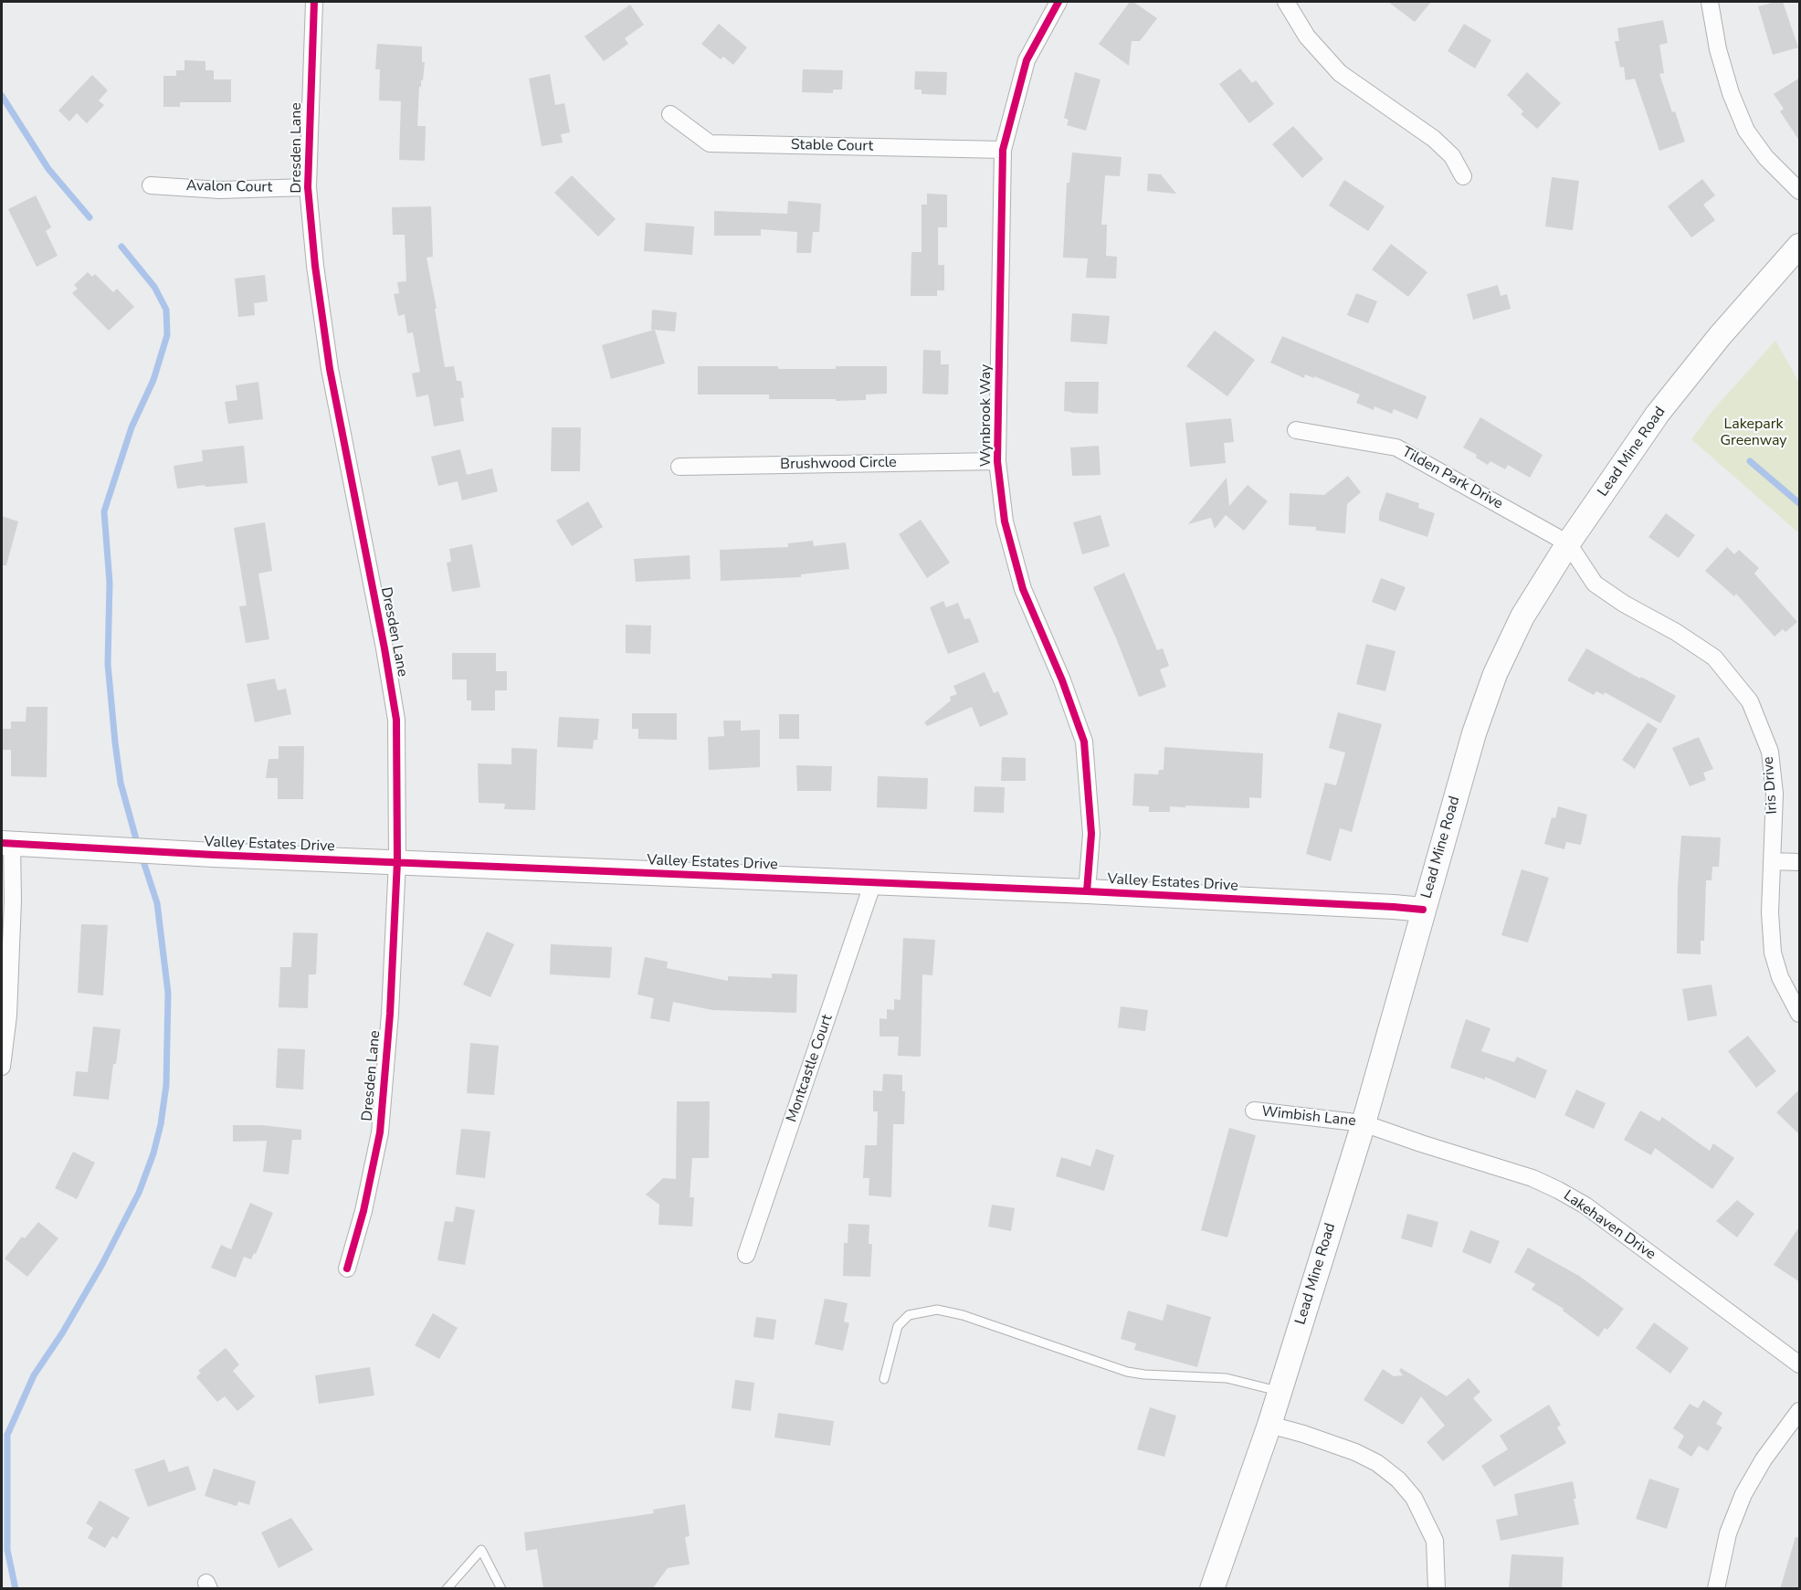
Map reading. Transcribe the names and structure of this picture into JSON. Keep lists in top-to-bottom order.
{
  "streets": {
    "main road": ["Lead Mine Road", "Valley Estates Drive"],
    "street": [
      "Stable Court",
      "Dresden Lane",
      "Avalon Court",
      "Wynbrook Way",
      "Brushwood Circle",
      "Tilden Park Drive",
      "Iris Drive",
      "Montcastle Court",
      "Wimbish Lane",
      "Lakehaven Drive"
    ]
  },
  "crossings": [
    ["Stable Court", "Wynbrook Way"],
    ["Dresden Lane", "Avalon Court"],
    ["Dresden Lane", "Valley Estates Drive"],
    ["Wynbrook Way", "Brushwood Circle"],
    ["Wynbrook Way", "Valley Estates Drive"],
    ["Lead Mine Road", "Tilden Park Drive"],
    ["Lead Mine Road", "Iris Drive"],
    ["Lead Mine Road", "Valley Estates Drive"],
    ["Lead Mine Road", "Wimbish Lane"],
    ["Lead Mine Road", "Lakehaven Drive"],
    ["Tilden Park Drive", "Iris Drive"],
    ["Valley Estates Drive", "Montcastle Court"],
    ["Wimbish Lane", "Lakehaven Drive"]
  ],
  "parks": ["Lakepark Greenway"]
}
